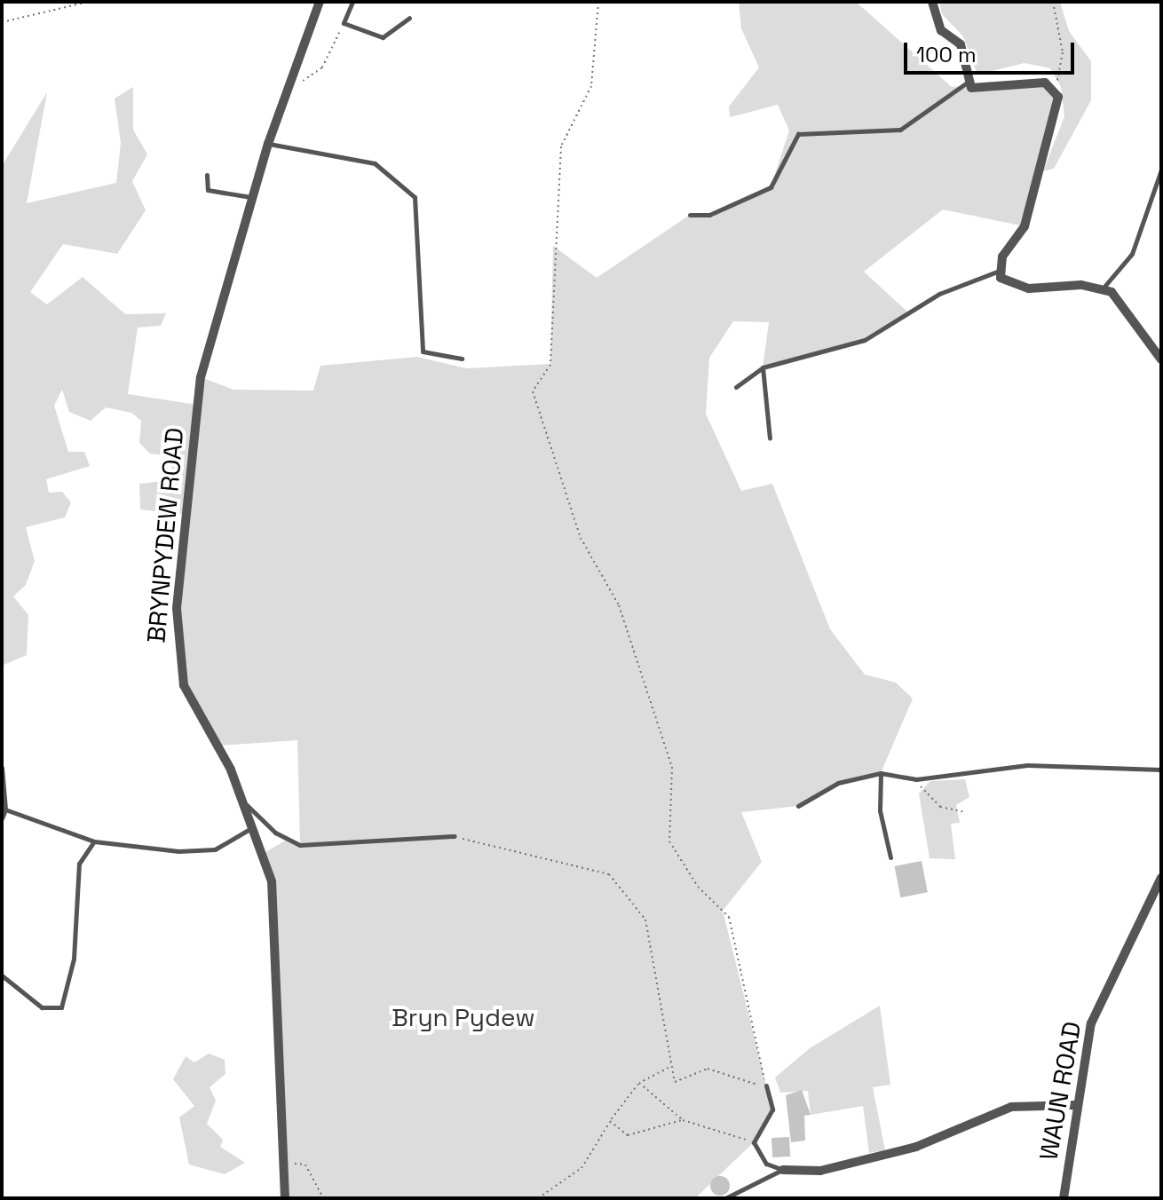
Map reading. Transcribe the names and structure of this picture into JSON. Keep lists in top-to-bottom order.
{
  "streets": {
    "street": ["BRYNPYDEW ROAD", "WAUN ROAD"]
  },
  "parks": ["Bryn Pydew"],
  "scale_bar": "100 m"
}
